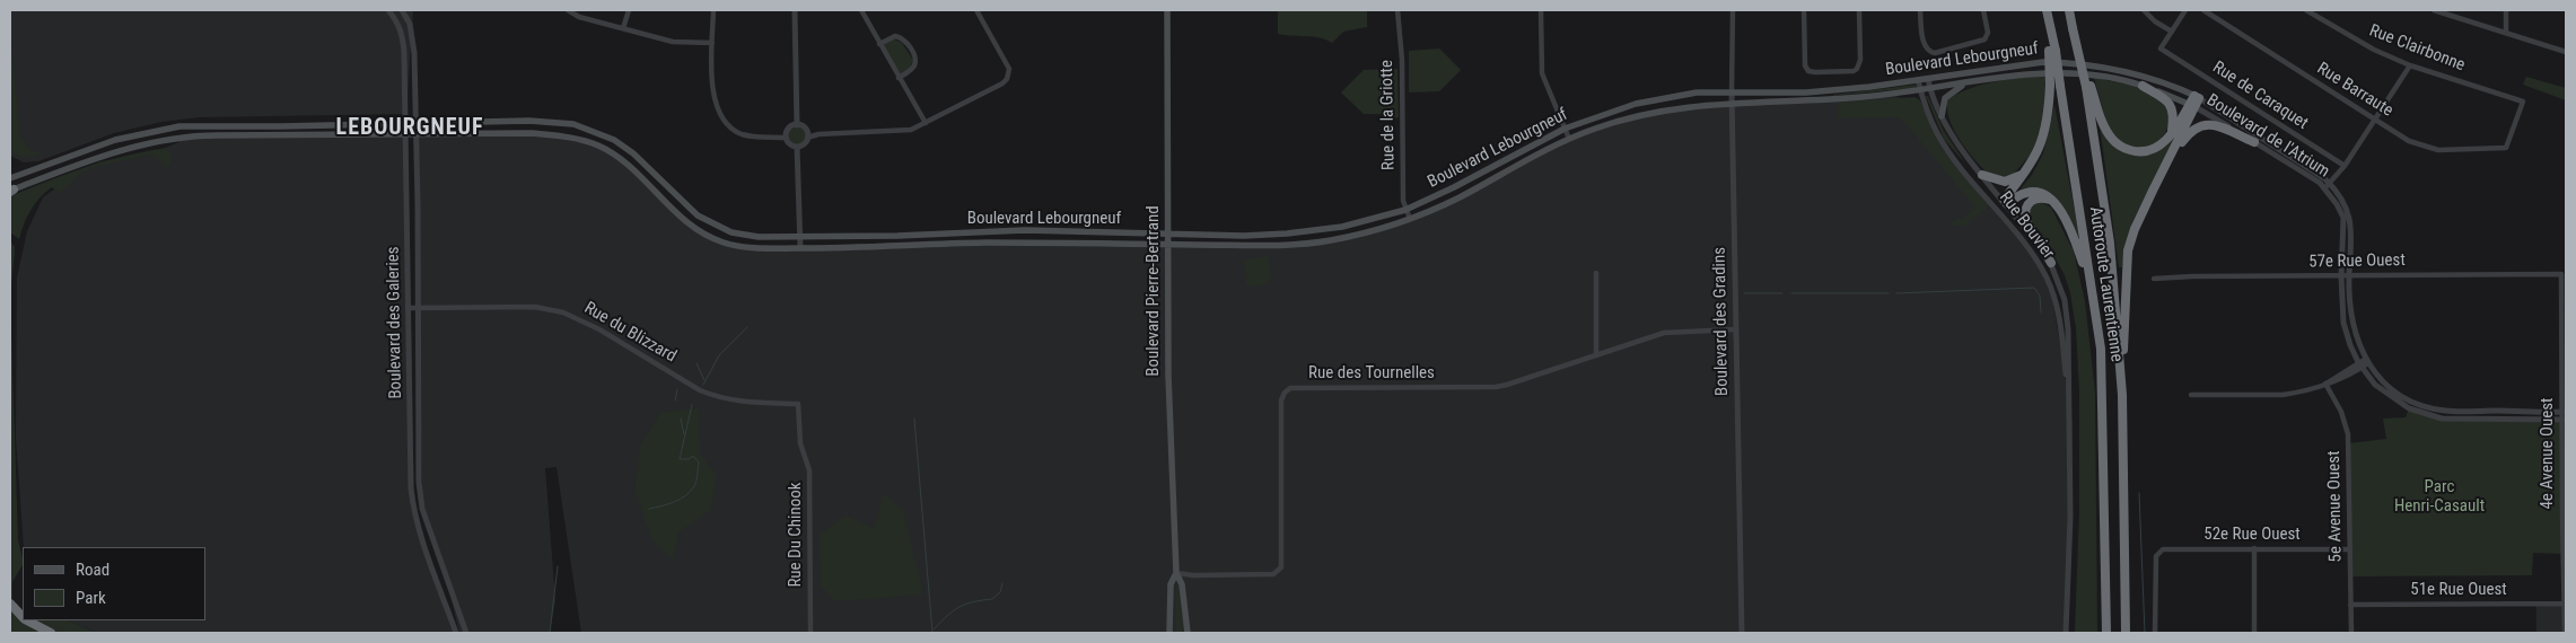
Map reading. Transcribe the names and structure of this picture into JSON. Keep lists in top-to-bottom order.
{
  "streets": {
    "highway": ["Autoroute Laurentienne"],
    "main road": ["Boulevard Lebourgneuf", "Boulevard de l'Atrium", "Boulevard Pierre-Bertrand"],
    "street": [
      "Rue Clairbonne",
      "Rue Barraute",
      "Rue de Caraquet",
      "Rue de la Griotte",
      "Rue Bouvier",
      "57e Rue Ouest",
      "Boulevard des Gradins",
      "Boulevard des Galeries",
      "Rue du Blizzard",
      "Rue des Tournelles",
      "4e Avenue Ouest",
      "5e Avenue Ouest",
      "Rue Du Chinook",
      "52e Rue Ouest",
      "51e Rue Ouest"
    ]
  },
  "crossings": [
    ["Rue Clairbonne", "Rue Barraute"],
    ["Boulevard Lebourgneuf", "Rue de la Griotte"],
    ["Boulevard Lebourgneuf", "Boulevard de l'Atrium"],
    ["Boulevard Lebourgneuf", "Rue Bouvier"],
    ["Boulevard Lebourgneuf", "Boulevard Pierre-Bertrand"],
    ["Boulevard Lebourgneuf", "Boulevard des Gradins"],
    ["Boulevard Lebourgneuf", "Boulevard des Galeries"],
    ["Boulevard de l'Atrium", "57e Rue Ouest"],
    ["Boulevard de l'Atrium", "4e Avenue Ouest"],
    ["57e Rue Ouest", "4e Avenue Ouest"],
    ["Boulevard Pierre-Bertrand", "Rue des Tournelles"],
    ["Boulevard des Gradins", "Rue des Tournelles"],
    ["Boulevard des Galeries", "Rue du Blizzard"],
    ["Rue du Blizzard", "Rue Du Chinook"],
    ["4e Avenue Ouest", "51e Rue Ouest"],
    ["5e Avenue Ouest", "52e Rue Ouest"],
    ["5e Avenue Ouest", "51e Rue Ouest"]
  ],
  "districts": ["LEBOURGNEUF"],
  "parks": ["Parc Henri-Casault"],
  "legend": ["Road", "Park"]
}
